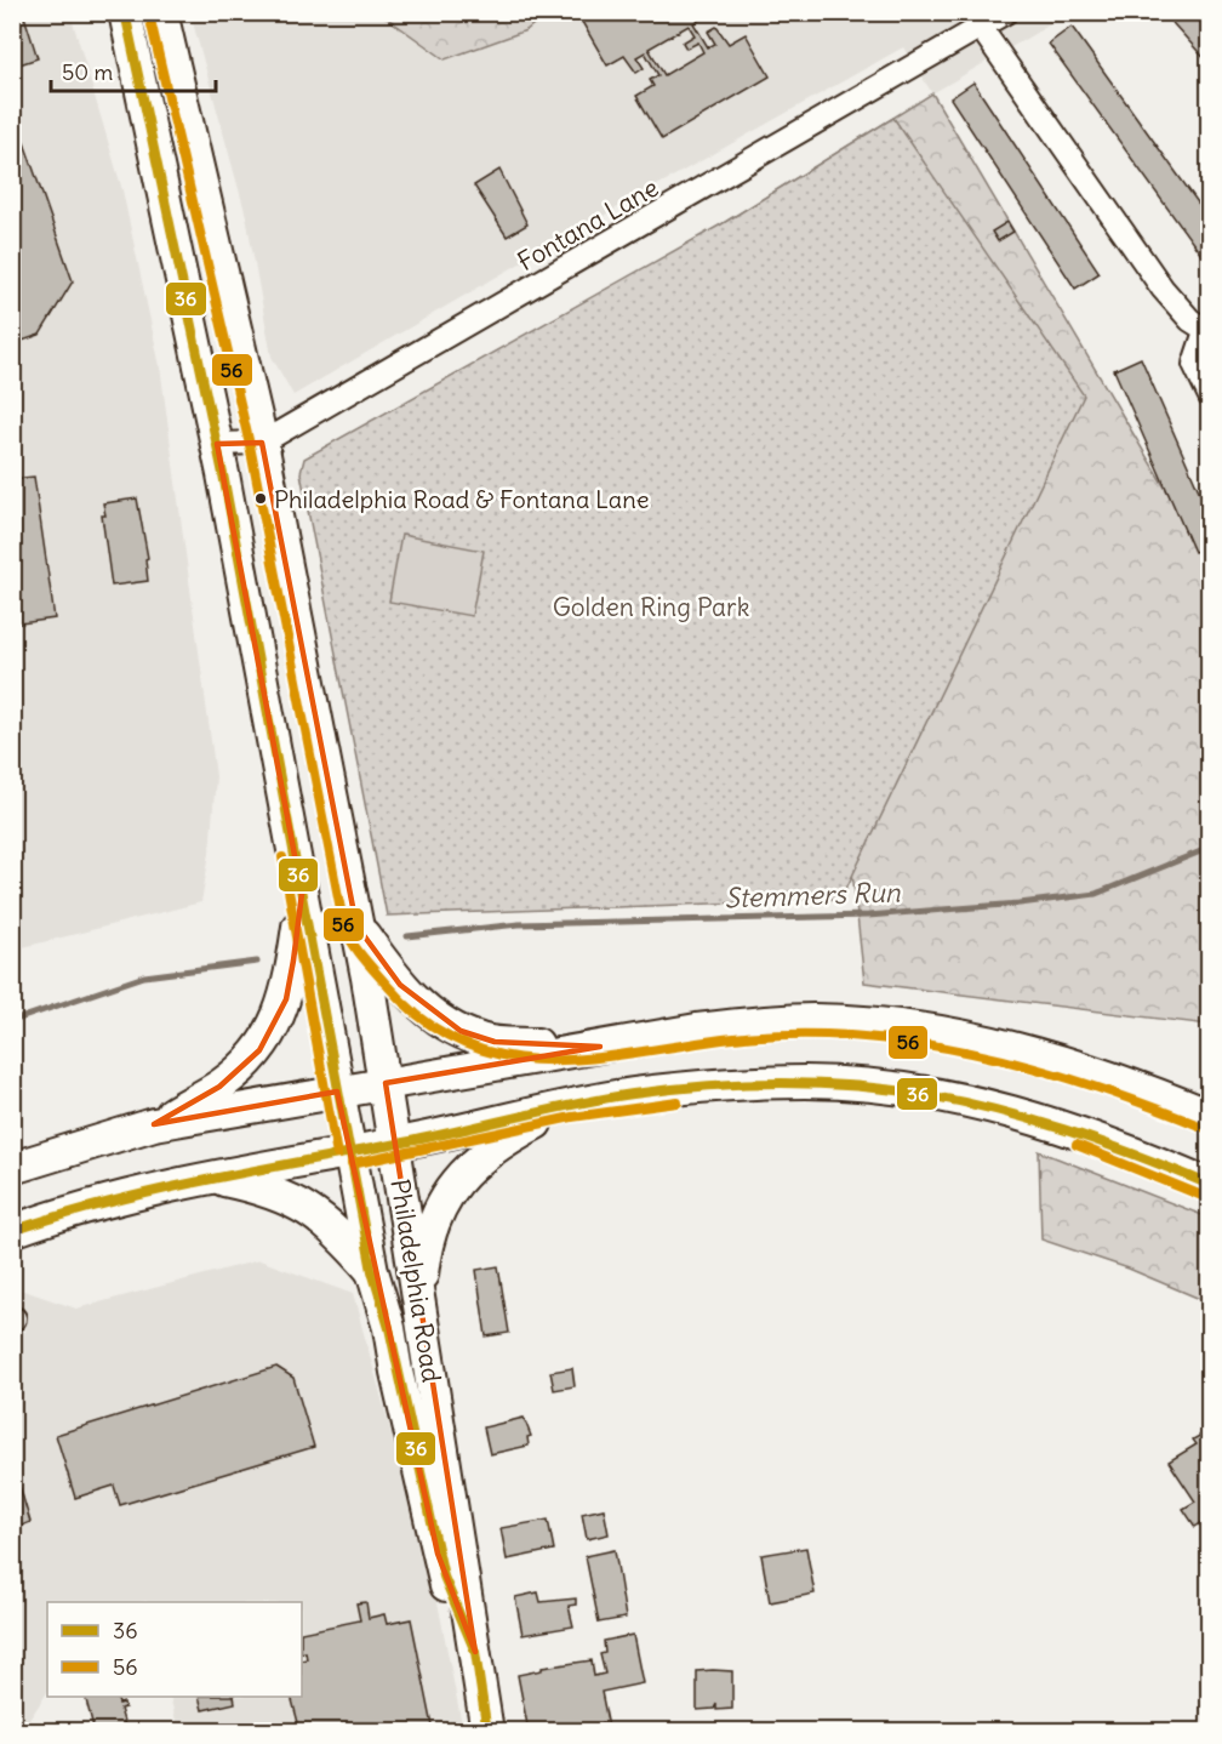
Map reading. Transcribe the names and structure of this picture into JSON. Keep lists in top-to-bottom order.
{
  "streets": {
    "main road": ["Philadelphia Road"],
    "street": ["Fontana Lane"]
  },
  "crossings": [
    ["Fontana Lane", "Philadelphia Road"]
  ],
  "water": ["Stemmers Run"],
  "parks": ["Golden Ring Park"],
  "places": ["Philadelphia Road & Fontana Lane"],
  "lines": ["transit line 36", "transit line 56"],
  "legend": ["36", "56"],
  "scale_bar": "50 m"
}
